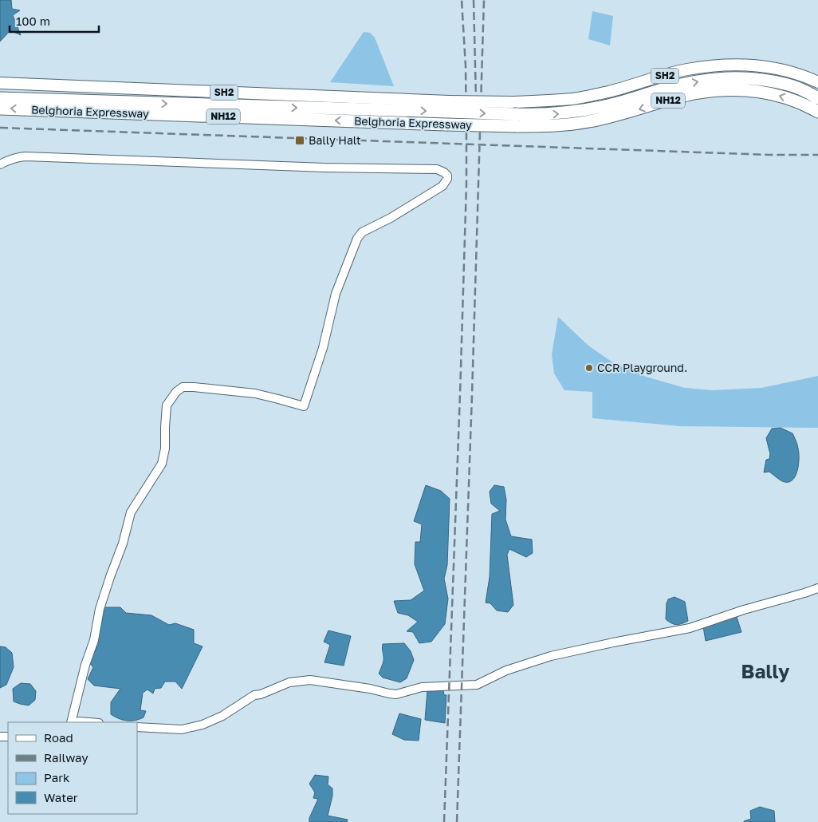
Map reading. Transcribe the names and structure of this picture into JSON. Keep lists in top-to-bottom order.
{
  "streets": {
    "highway": ["NH12", "Belghoria Expressway"],
    "main road": ["SH2"]
  },
  "crossings": [
    ["SH2", "Belghoria Expressway"]
  ],
  "districts": ["Bally"],
  "places": {
    "transit": ["Bally Halt"],
    "other": ["CCR Playground."]
  },
  "legend": [
    "Road",
    "Railway",
    "Park",
    "Water"
  ],
  "scale_bar": "100 m"
}
